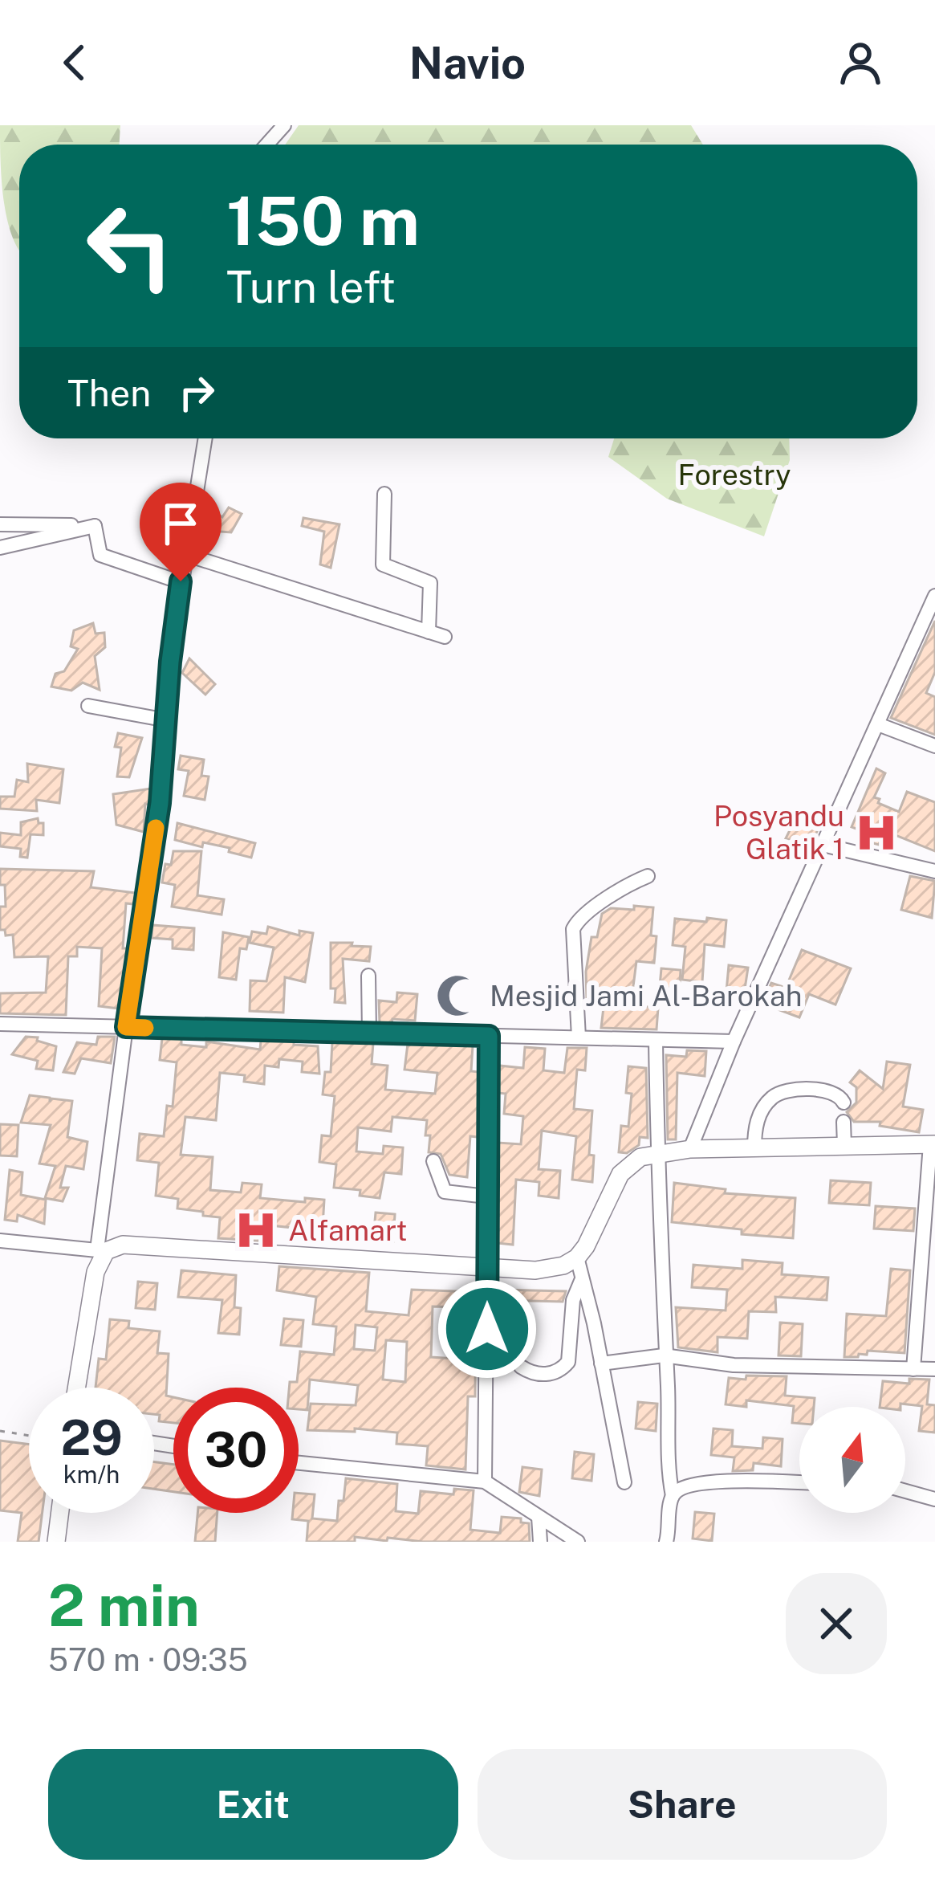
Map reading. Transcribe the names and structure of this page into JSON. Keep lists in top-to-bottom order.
{
  "parks": ["Forestry"],
  "places": {
    "hospital": ["Posyandu Glatik 1", "Alfamart"],
    "mosque": ["Mesjid Jami Al-Barokah"]
  },
  "north": "top",
  "page": {
    "header": "Navio",
    "turn": ["150 m", "Turn left"],
    "then": "Then",
    "speed": "29 km/h",
    "limit": "30",
    "heading": ["2 min", "570 m · 09:35"],
    "buttons": ["Exit", "Share"]
  }
}
